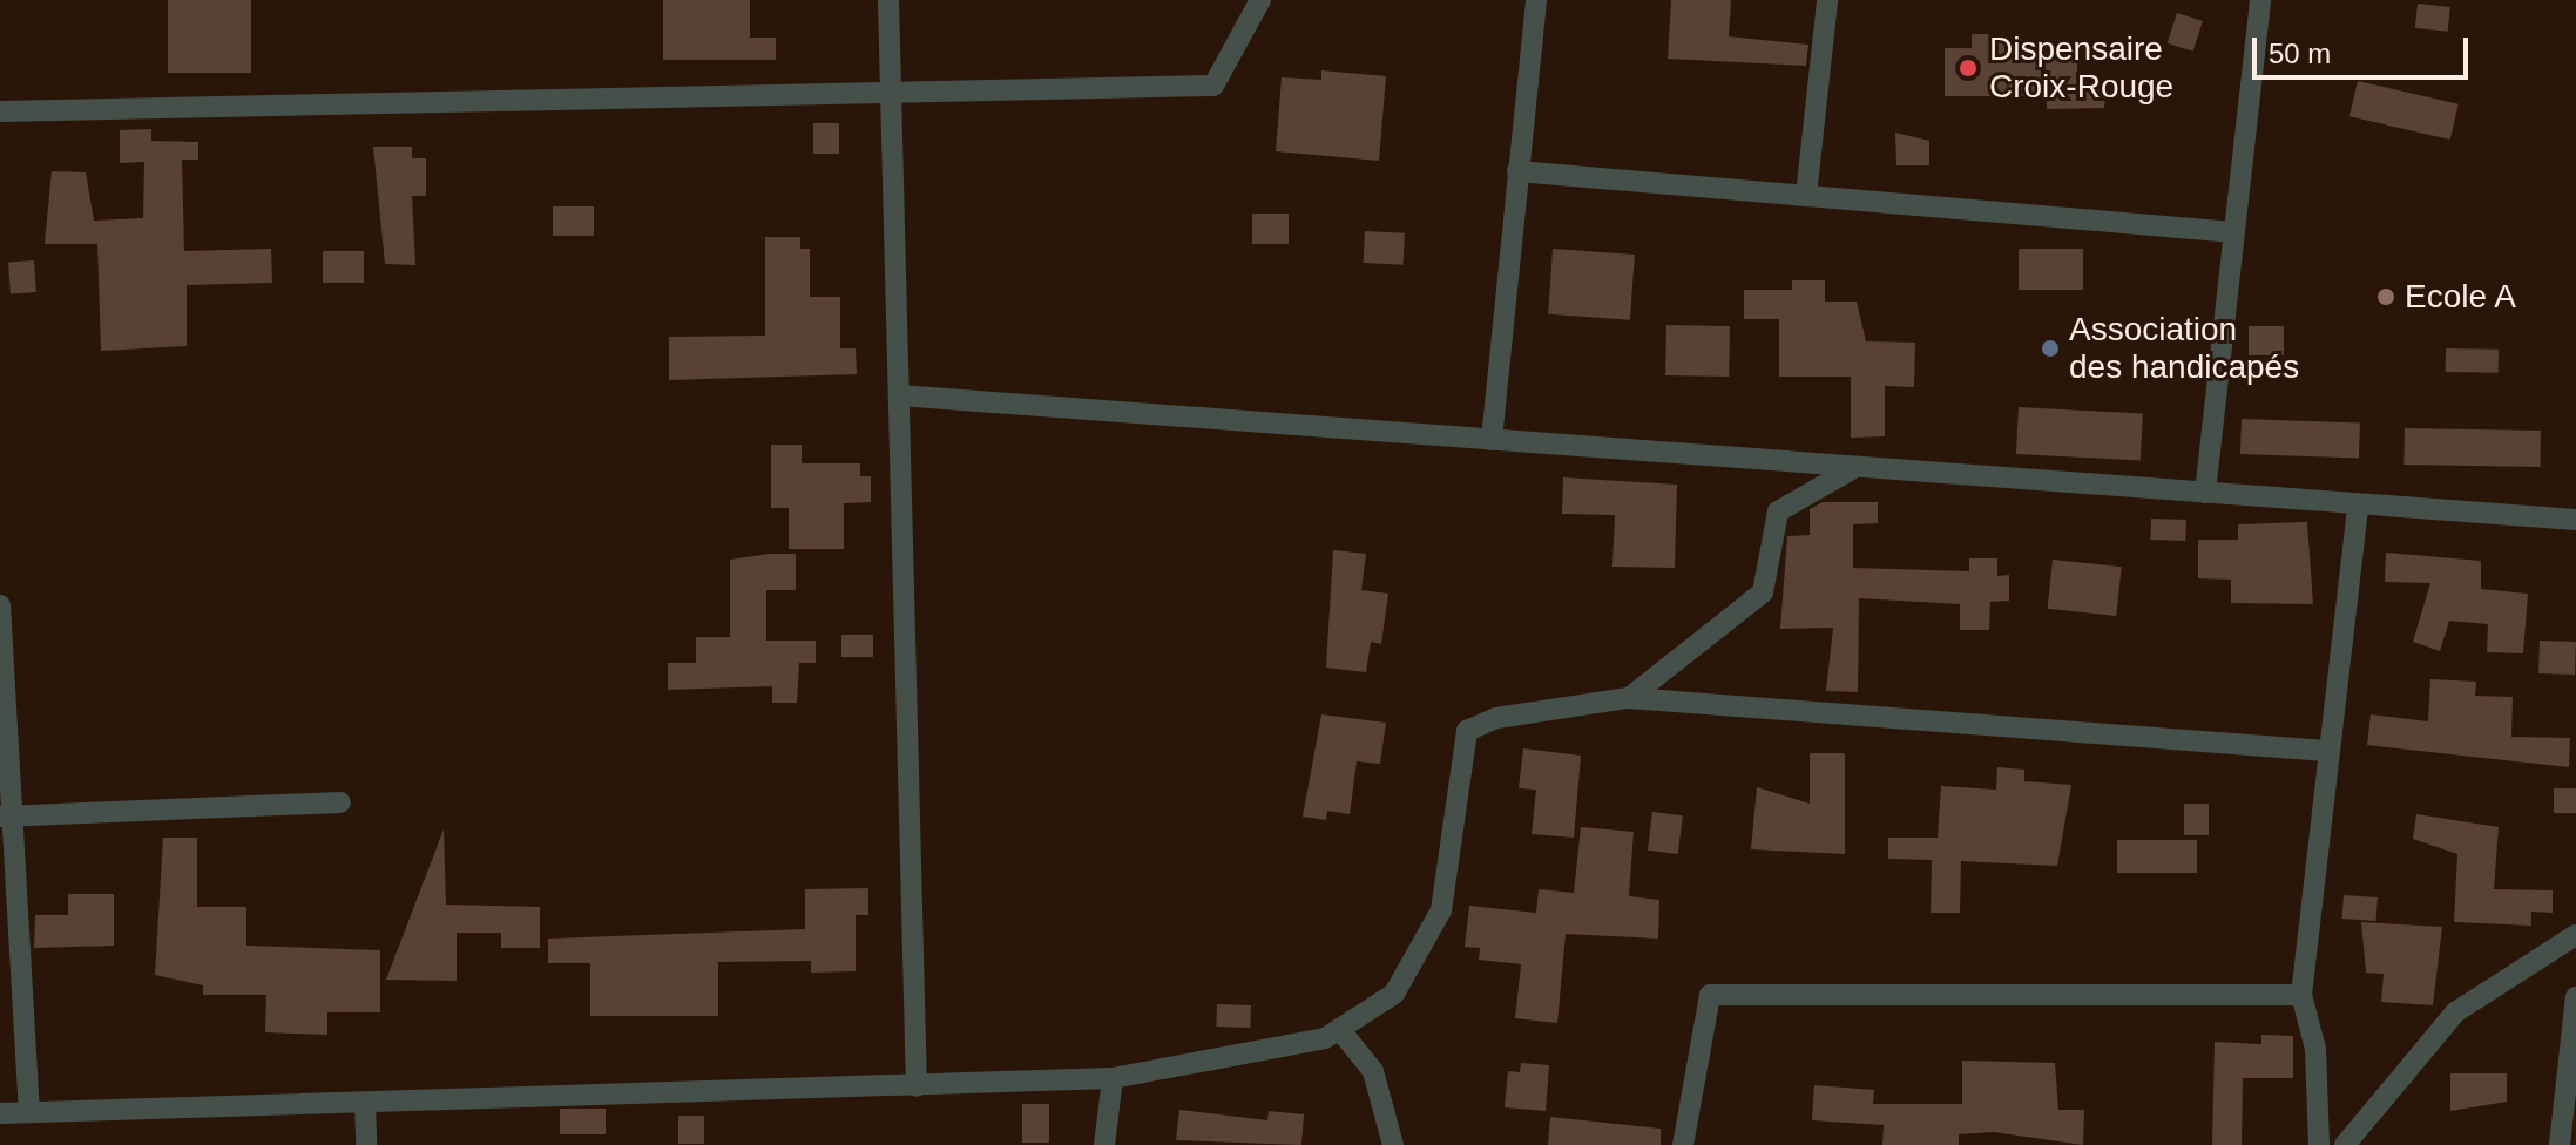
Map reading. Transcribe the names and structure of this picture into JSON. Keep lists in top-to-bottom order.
{
  "places": ["Dispensaire Croix-Rouge", "Ecole A", "Association des handicapés"],
  "scale_bar": "50 m"
}
